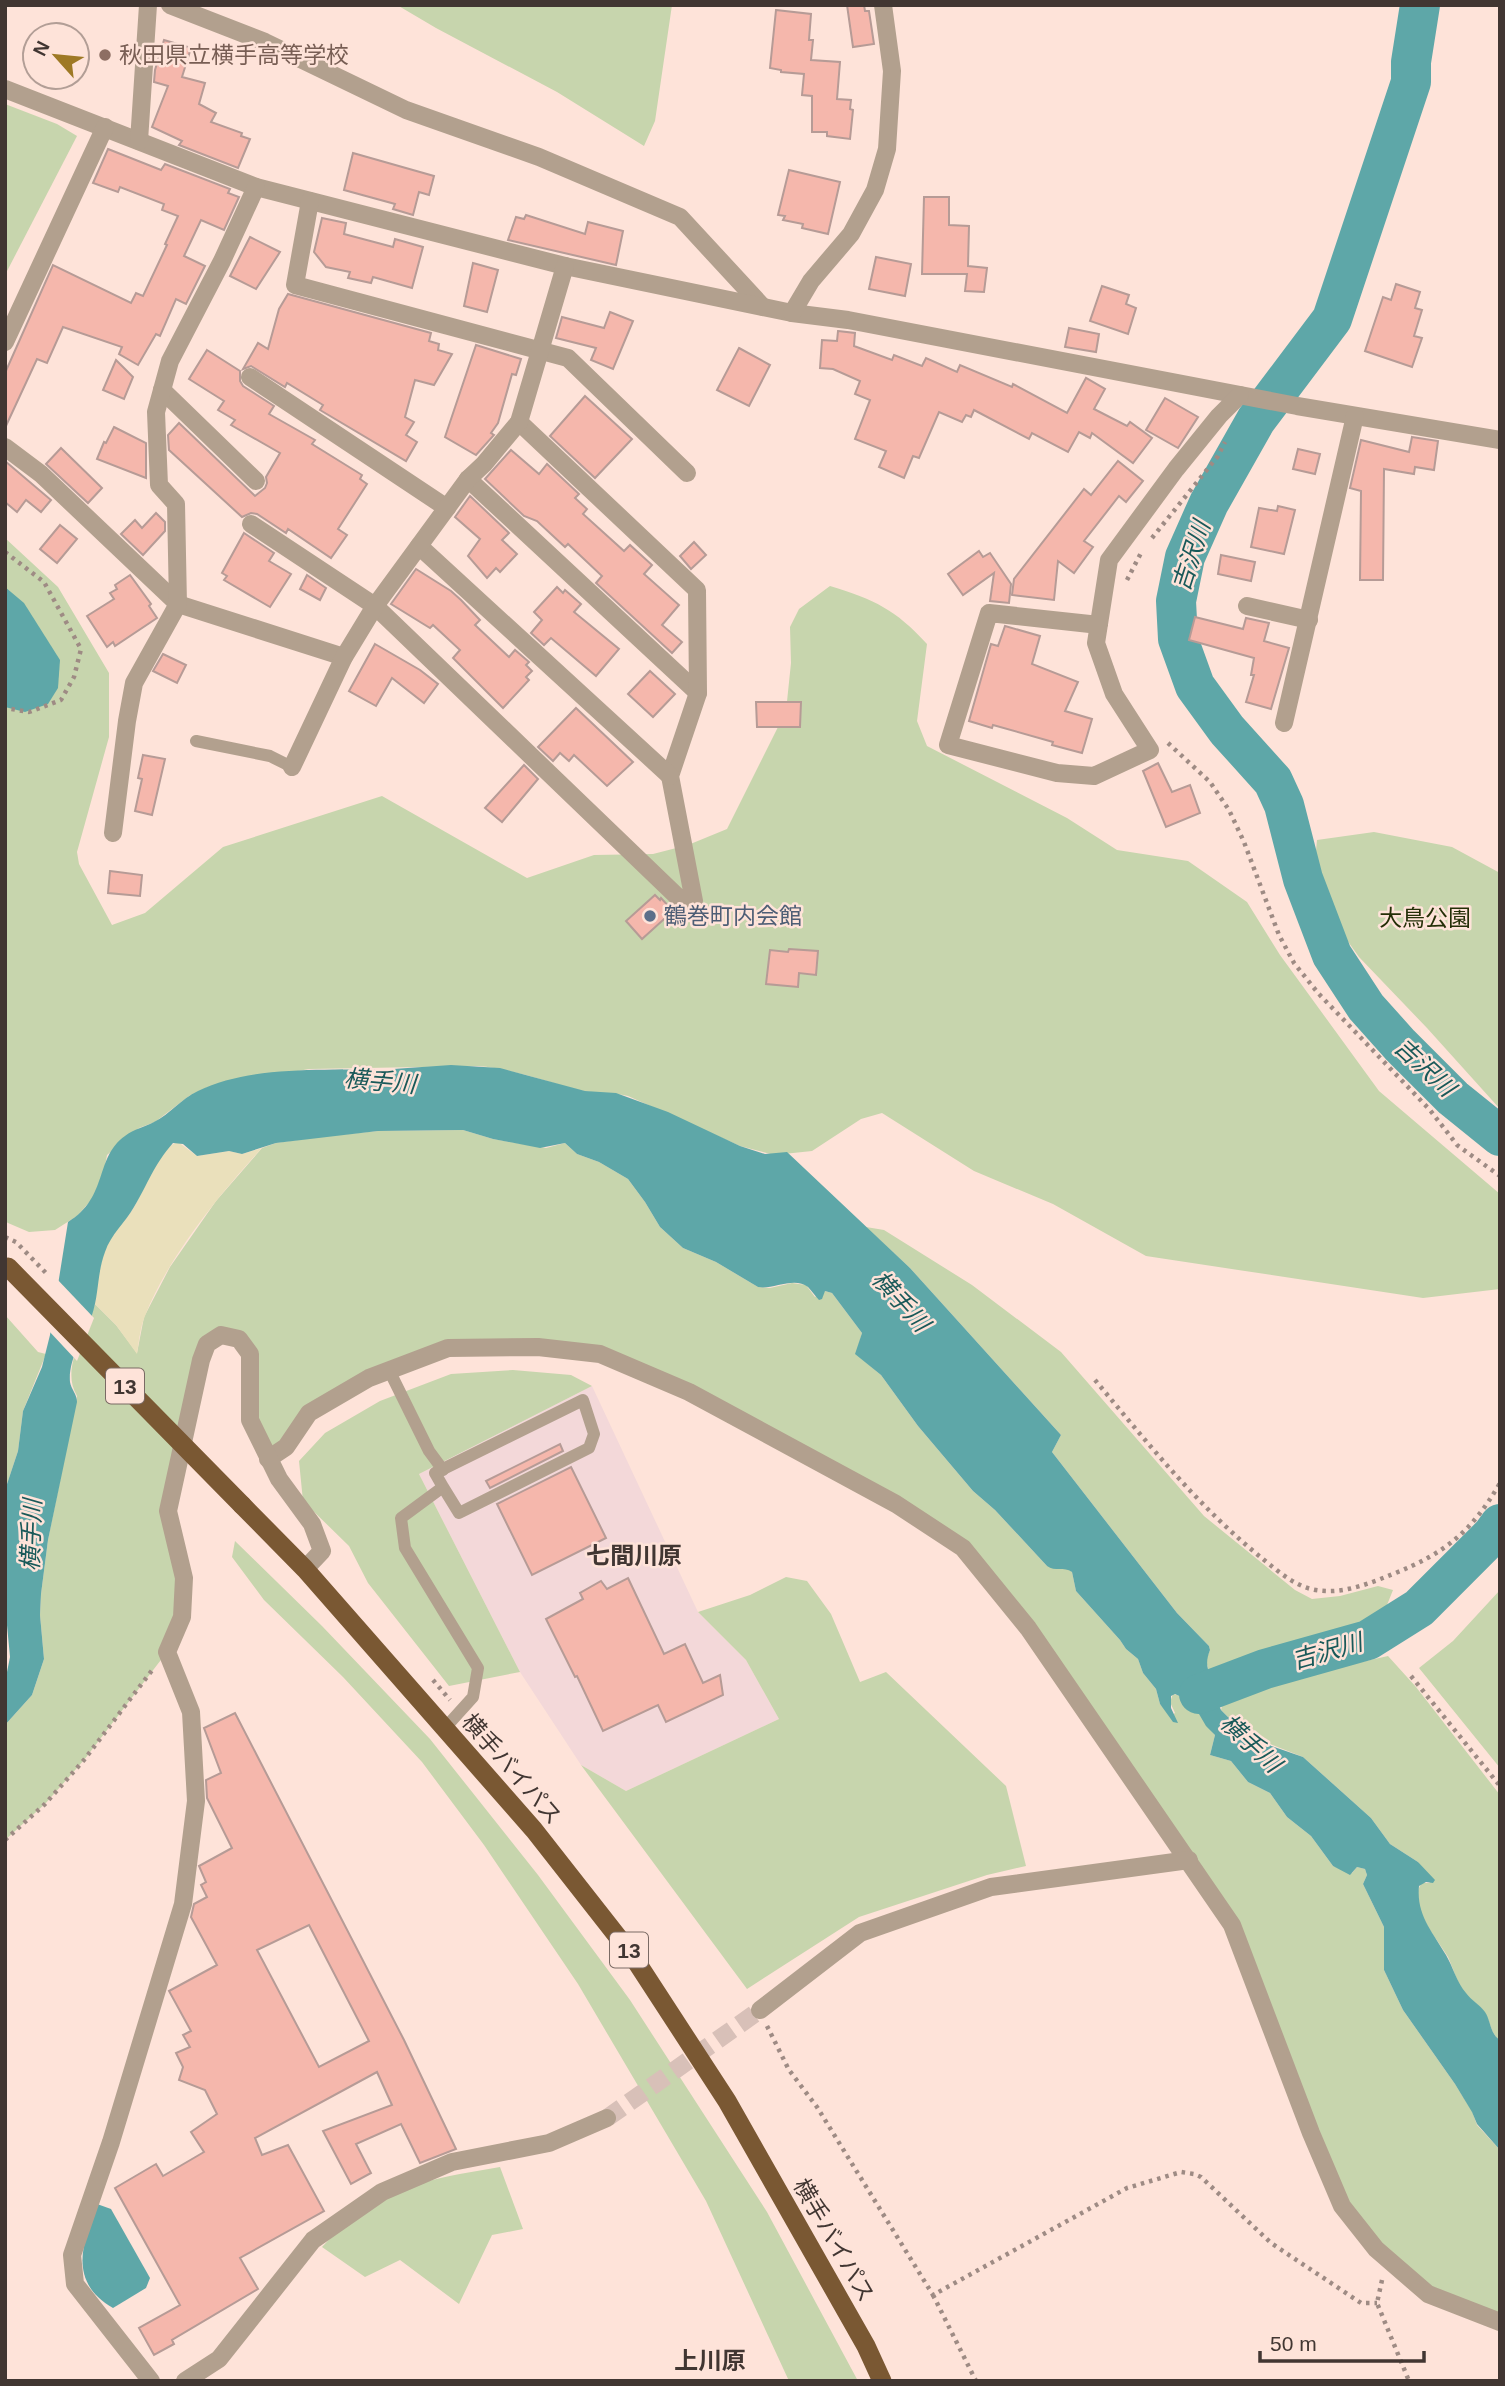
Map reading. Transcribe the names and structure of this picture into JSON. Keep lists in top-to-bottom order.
{
  "streets": {
    "highway": ["13", "横手バイパス"]
  },
  "districts": ["七間川原", "上川原"],
  "water": ["吉沢川", "横手川"],
  "parks": ["大鳥公園"],
  "places": ["秋田県立横手高等学校", "鶴巻町内会館"],
  "scale_bar": "50 m",
  "north": "top left"
}
